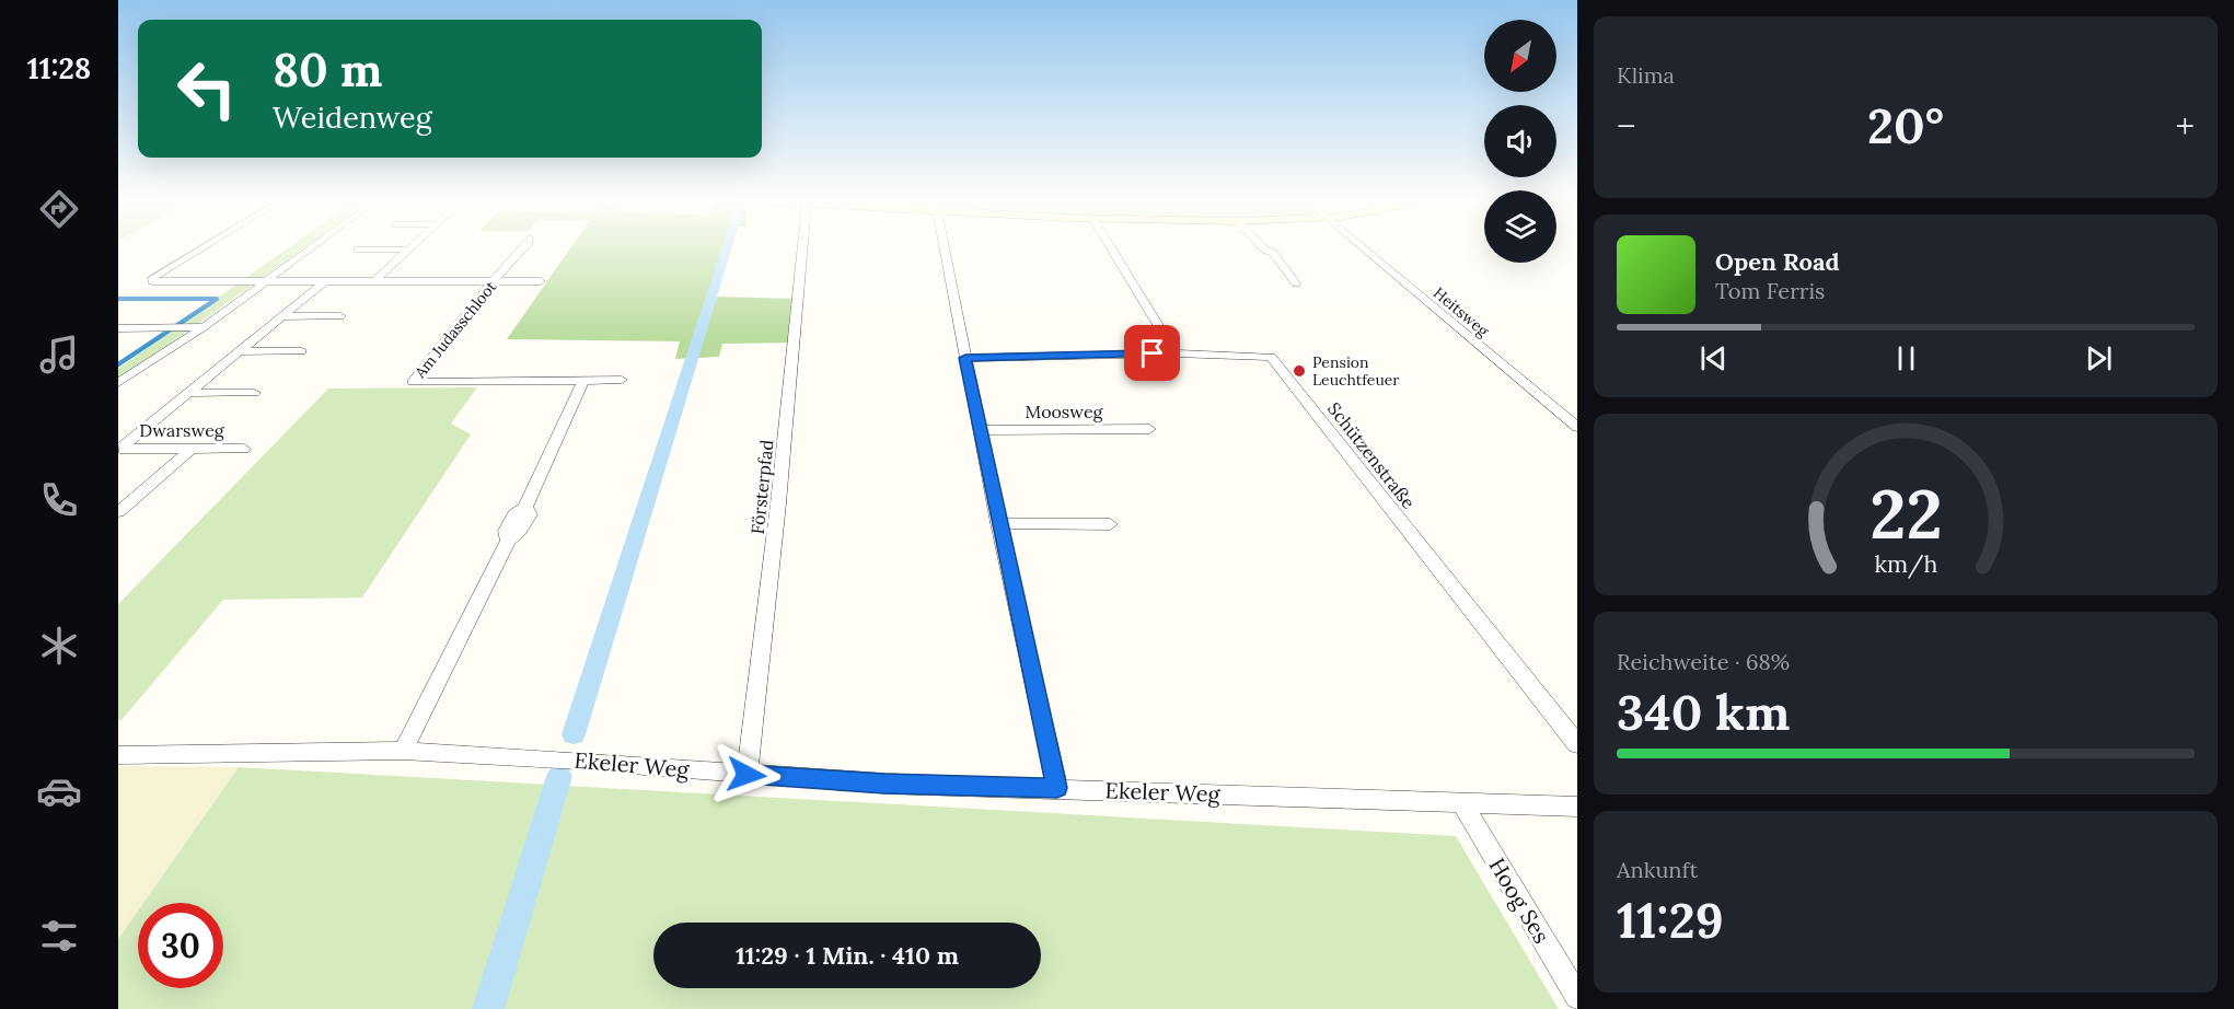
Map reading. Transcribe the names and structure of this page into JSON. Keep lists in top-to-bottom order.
{
  "streets": {
    "street": [
      "Heitsweg",
      "Am Judasschloot",
      "Moosweg",
      "Dwarsweg",
      "Schützenstraße",
      "Försterpfad",
      "Ekeler Weg",
      "Hoog Ses"
    ]
  },
  "crossings": [
    ["Försterpfad", "Ekeler Weg"],
    ["Ekeler Weg", "Hoog Ses"]
  ],
  "places": ["Pension Leuchtfeuer"],
  "north": "bottom left",
  "page": {
    "tabs": "11:28",
    "tile": [
      "Klima",
      ["Reichweite · 68%", "340 km"],
      ["Ankunft", "11:29"]
    ],
    "turn": ["80 m", "Weidenweg"],
    "heat": ["−", "20°", "+"],
    "song": ["Open Road", "Tom Ferris"],
    "limit": "30",
    "trip": "11:29 · 1 Min. · 410 m",
    "gauge": ["22", "km/h"]
  }
}
